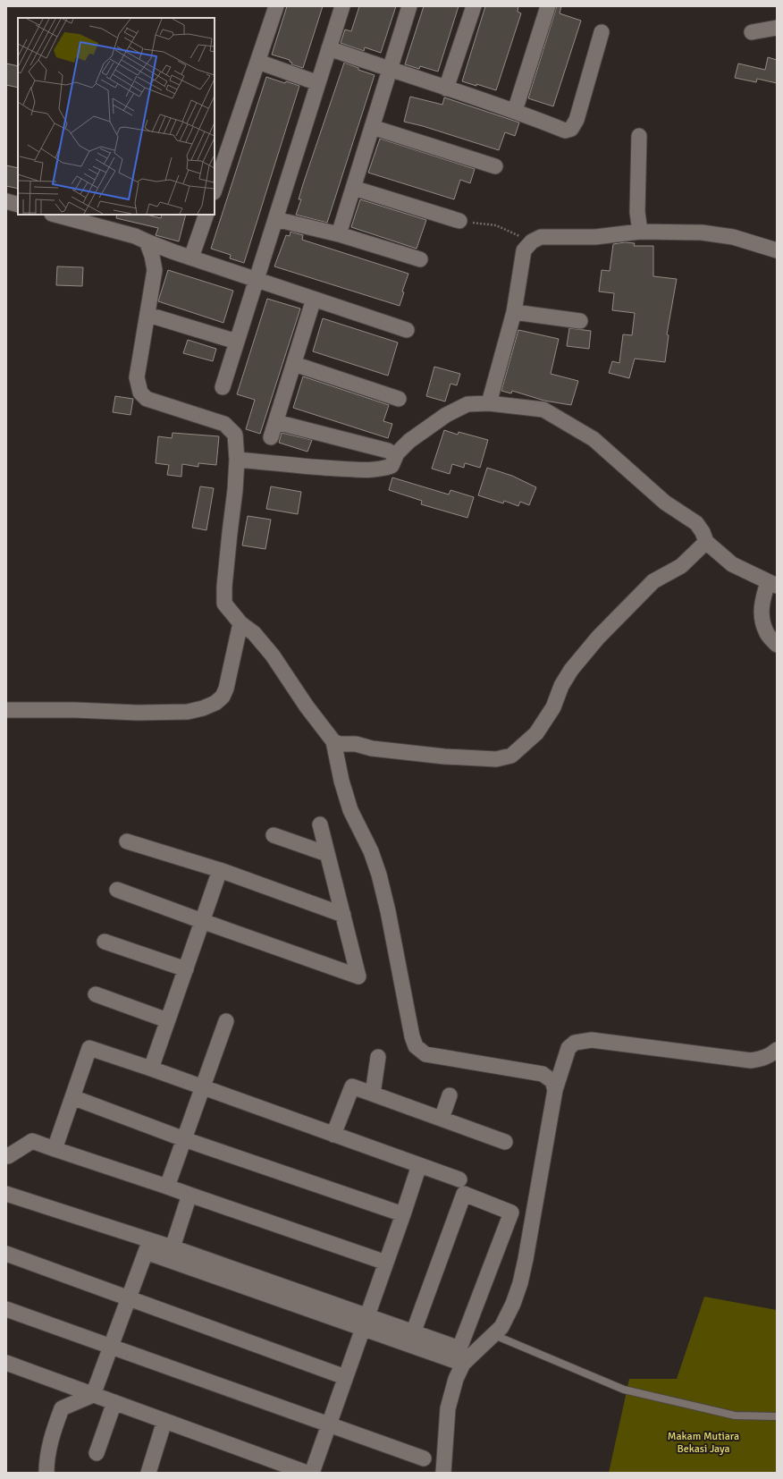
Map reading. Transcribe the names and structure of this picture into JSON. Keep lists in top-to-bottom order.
{
  "parks": ["Makam Mutiara Bekasi Jaya"]
}
